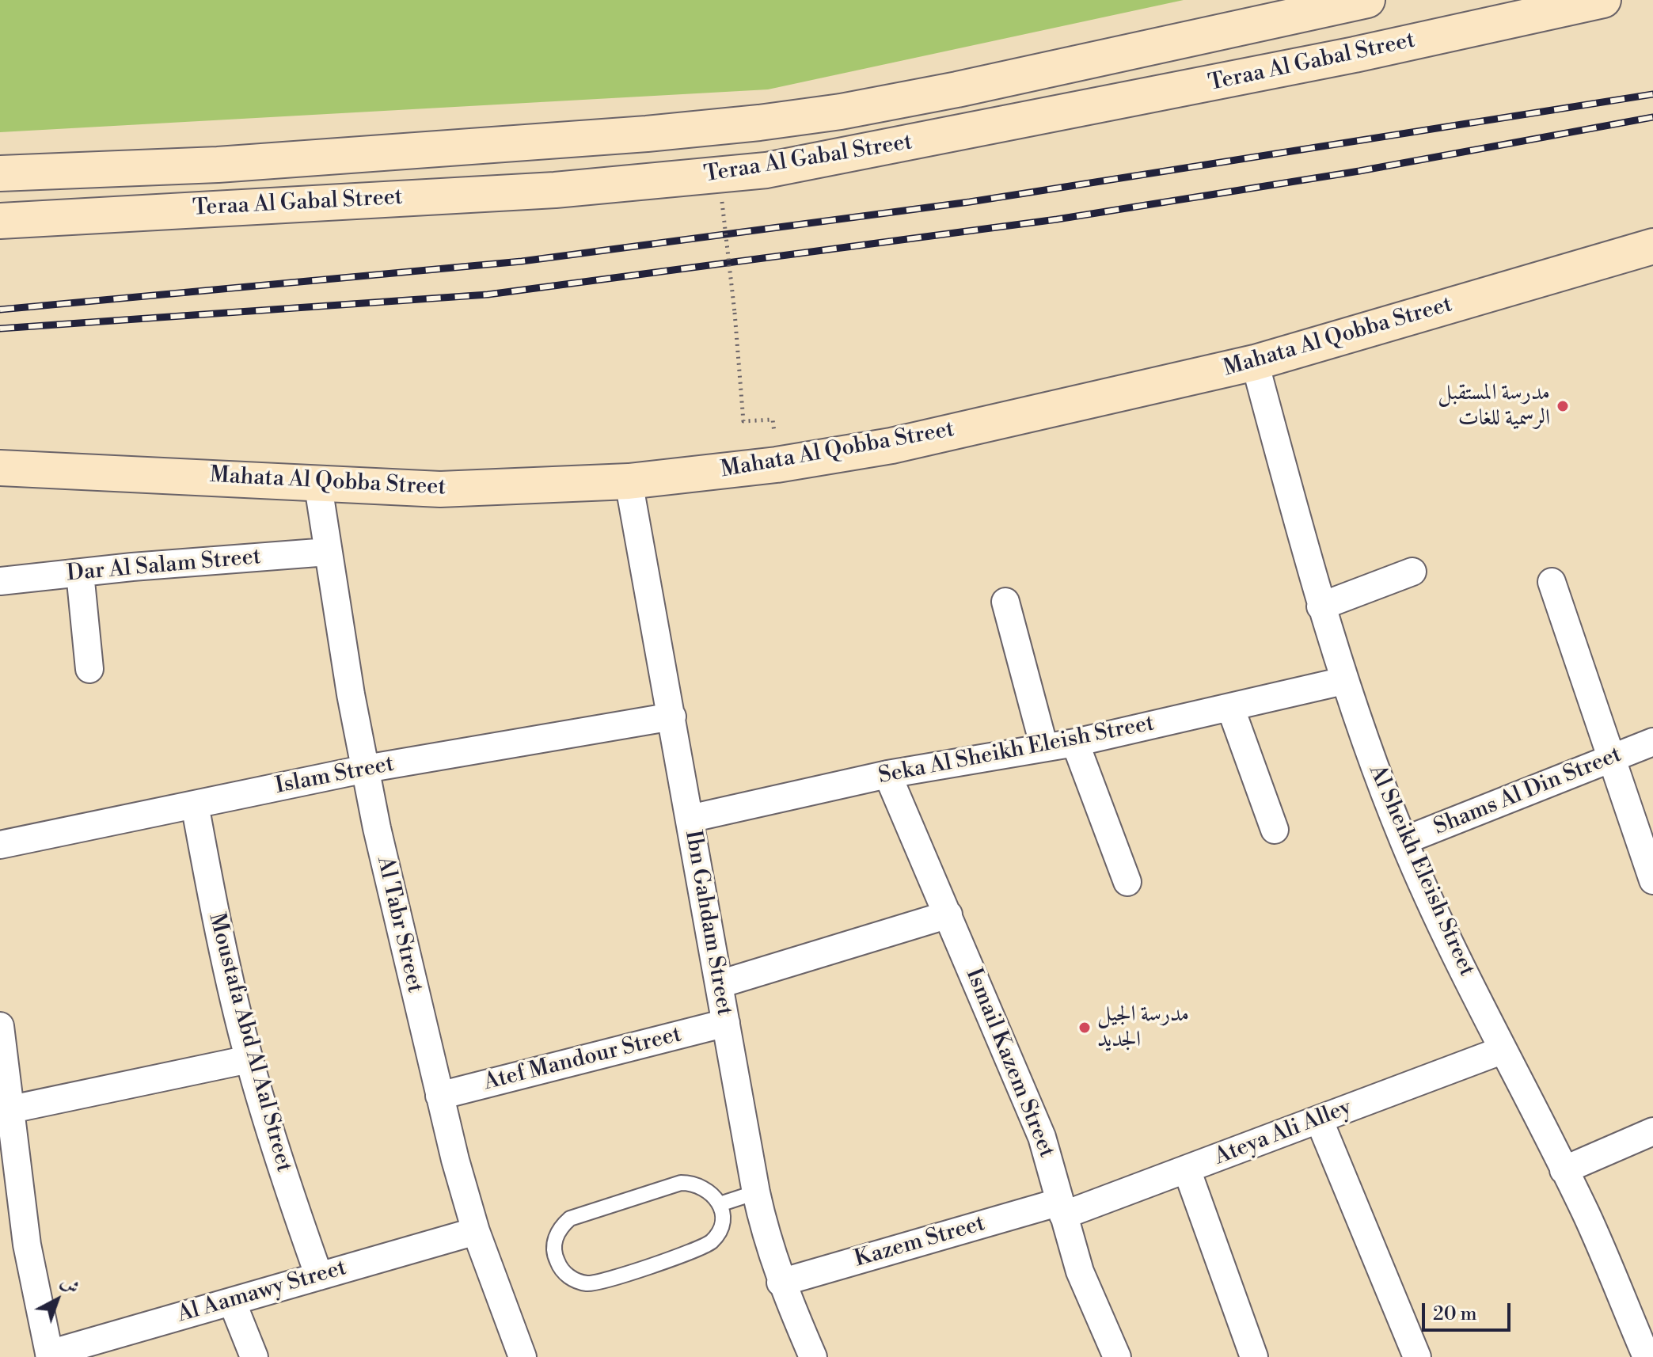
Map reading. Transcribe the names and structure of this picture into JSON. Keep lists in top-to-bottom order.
{
  "streets": {
    "main road": ["Teraa Al Gabal Street", "Mahata Al Qobba Street"],
    "street": [
      "Dar Al Salam Street",
      "Seka Al Sheikh Eleish Street",
      "Islam Street",
      "Shams Al Din Street",
      "Al Sheikh Eleish Street",
      "Ibn Gahdam Street",
      "Al Tabr Street",
      "Moustafa Abd Al Aal Street",
      "Atef Mandour Street",
      "Ismail Kazem Street",
      "Ateya Ali Alley",
      "Kazem Street",
      "Al Aamawy Street"
    ]
  },
  "crossings": [
    ["Mahata Al Qobba Street", "Al Sheikh Eleish Street"],
    ["Mahata Al Qobba Street", "Ibn Gahdam Street"],
    ["Mahata Al Qobba Street", "Al Tabr Street"],
    ["Dar Al Salam Street", "Al Tabr Street"],
    ["Seka Al Sheikh Eleish Street", "Al Sheikh Eleish Street"],
    ["Seka Al Sheikh Eleish Street", "Ibn Gahdam Street"],
    ["Seka Al Sheikh Eleish Street", "Ismail Kazem Street"],
    ["Islam Street", "Ibn Gahdam Street"],
    ["Islam Street", "Al Tabr Street"],
    ["Islam Street", "Moustafa Abd Al Aal Street"],
    ["Shams Al Din Street", "Al Sheikh Eleish Street"],
    ["Al Sheikh Eleish Street", "Ateya Ali Alley"],
    ["Ibn Gahdam Street", "Atef Mandour Street"],
    ["Ibn Gahdam Street", "Kazem Street"],
    ["Al Tabr Street", "Atef Mandour Street"],
    ["Al Tabr Street", "Al Aamawy Street"],
    ["Moustafa Abd Al Aal Street", "Al Aamawy Street"],
    ["Ismail Kazem Street", "Ateya Ali Alley"],
    ["Ismail Kazem Street", "Kazem Street"],
    ["Ateya Ali Alley", "Kazem Street"]
  ],
  "places": ["مدرسة المستقبل الرسمية للغات", "مدرسة الجيل الجديد"],
  "scale_bar": "20 m",
  "north": "top right"
}
